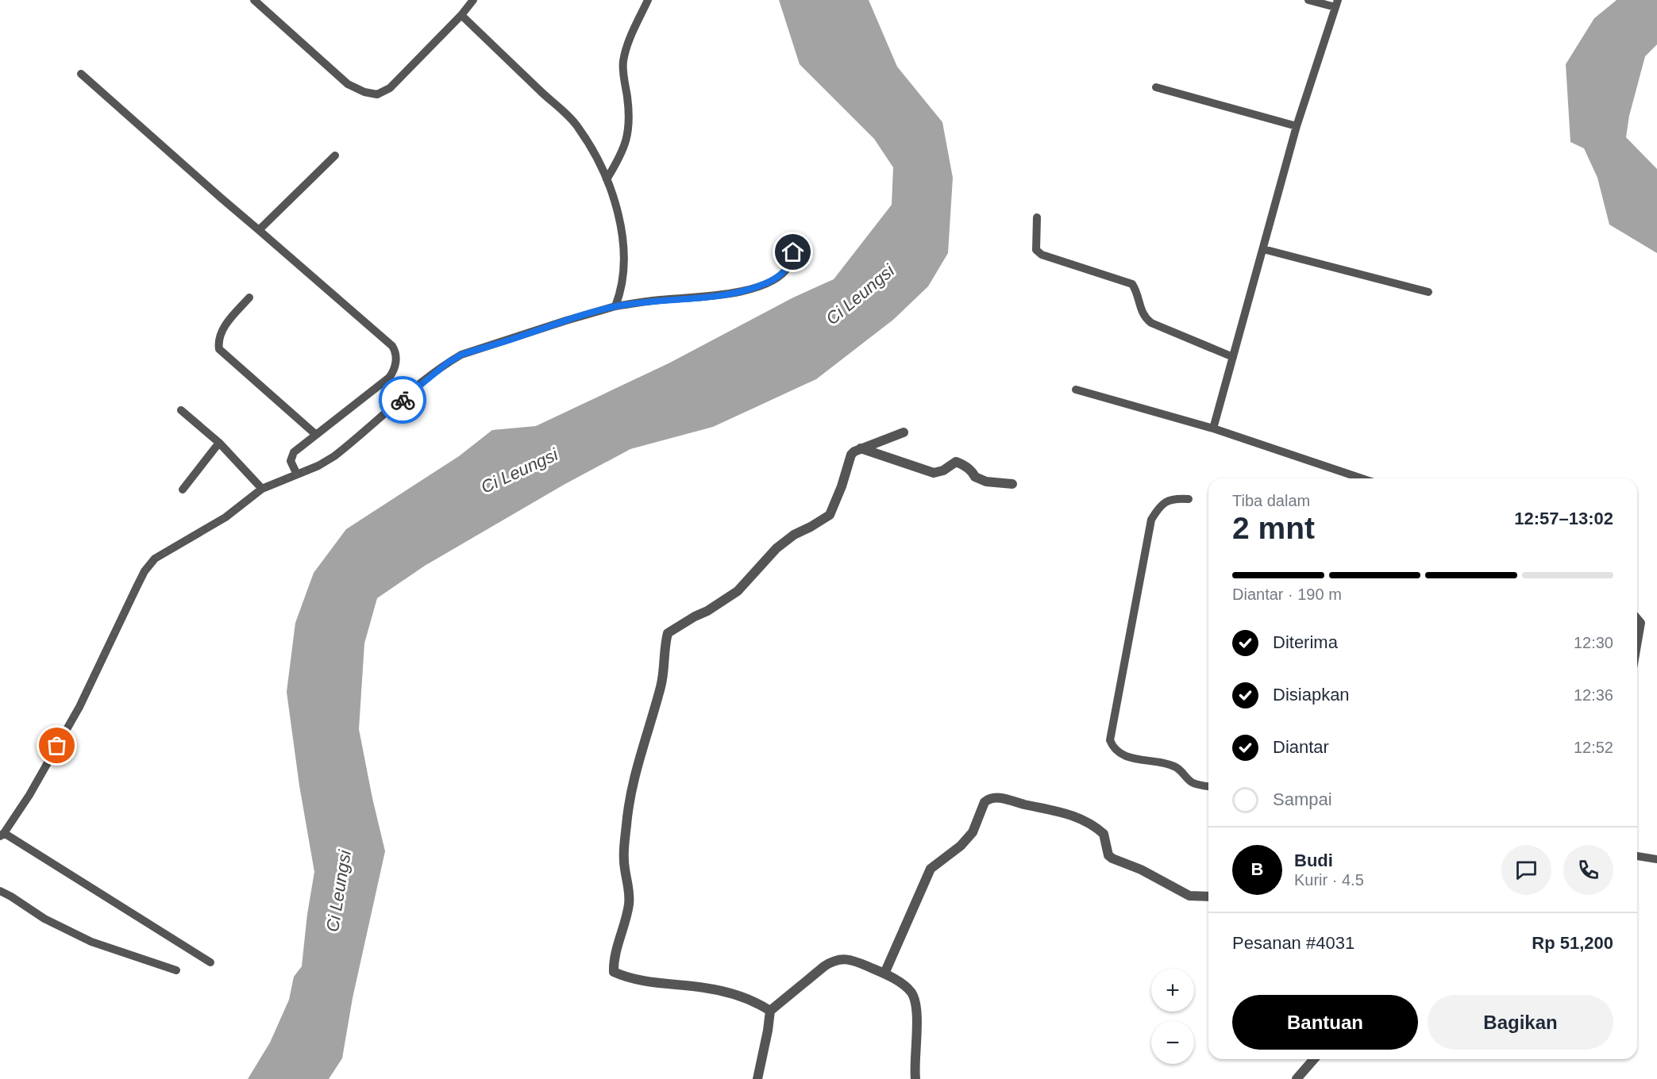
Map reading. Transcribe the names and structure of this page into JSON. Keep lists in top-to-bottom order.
{
  "water": ["Ci Leungsi"],
  "page": {
    "heading": ["2 mnt", "Tiba dalam", "12:57–13:02"],
    "panel": [
      "Budi",
      "Kurir · 4.5",
      "Pesanan #4031",
      "Rp 51,200"
    ],
    "bar": "Diantar · 190 m",
    "list": [
      ["Diterima", "12:30"],
      ["Disiapkan", "12:36"],
      ["Diantar", "12:52"],
      "Sampai"
    ],
    "round": "B",
    "map_buttons": ["+", "−"],
    "buttons": ["Bantuan", "Bagikan"]
  }
}
